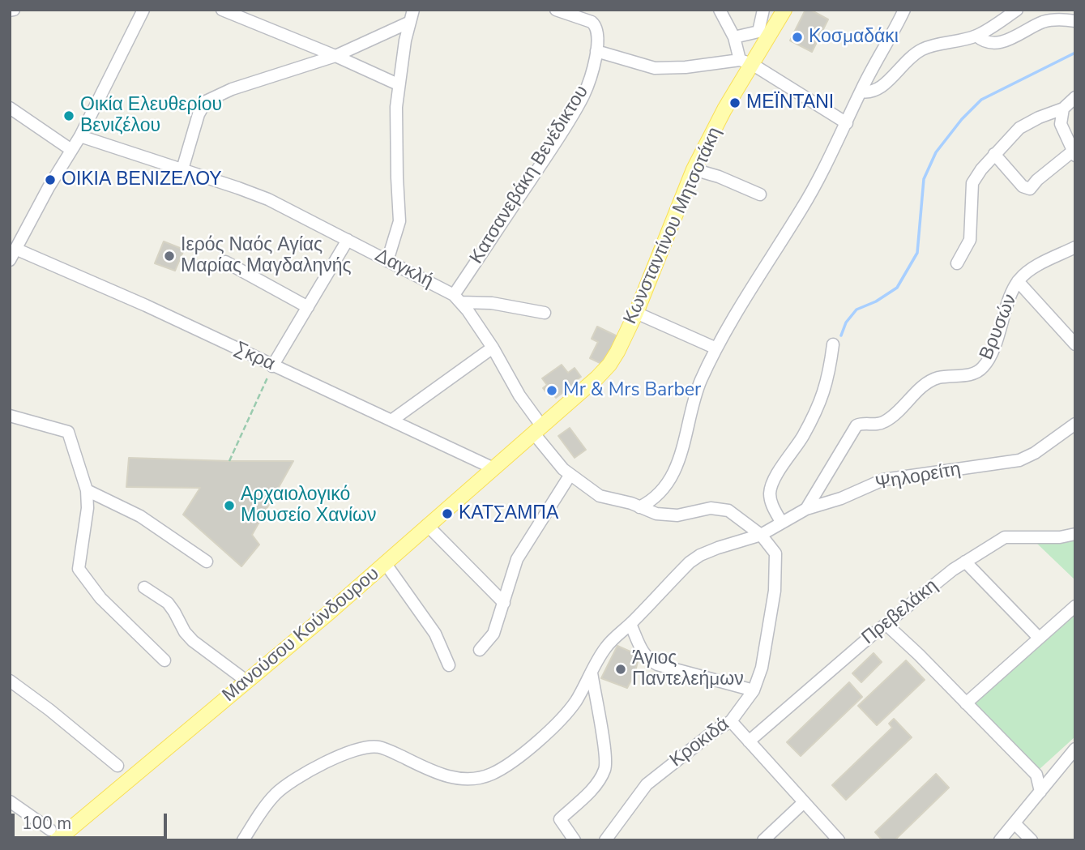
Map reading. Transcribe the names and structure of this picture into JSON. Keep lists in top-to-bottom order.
{
  "streets": {
    "main road": ["Κωνσταντίνου Μητσοτάκη", "Μανούσου Κούνδουρου"],
    "street": [
      "Κατσανεβάκη Βενέδικτου",
      "Δαγκλή",
      "Βρυσών",
      "Σκρα",
      "Ψηλορείτη",
      "Πρεβελάκη",
      "Κροκιδά"
    ]
  },
  "crossings": [
    ["Κατσανεβάκη Βενέδικτου", "Δαγκλή"],
    ["Κωνσταντίνου Μητσοτάκη", "Δαγκλή"],
    ["Κωνσταντίνου Μητσοτάκη", "Μανούσου Κούνδουρου"],
    ["Δαγκλή", "Μανούσου Κούνδουρου"],
    ["Δαγκλή", "Κροκιδά"],
    ["Βρυσών", "Ψηλορείτη"],
    ["Σκρα", "Μανούσου Κούνδουρου"],
    ["Ψηλορείτη", "Κροκιδά"]
  ],
  "places": [
    "Κοσμαδάκι",
    "ΜΕΪΝΤΑΝΙ",
    "Οικία Ελευθερίου Βενιζέλου",
    "ΟΙΚΙΑ ΒΕΝΙΖΕΛΟΥ",
    "Ιερός Ναός Αγίας Μαρίας Μαγδαληνής",
    "Mr & Mrs Barber",
    "Αρχαιολογικό Μουσείο Χανίων",
    "ΚΑΤΣΑΜΠΑ",
    "Άγιος Παντελεήμων"
  ],
  "scale_bar": "100 m"
}
